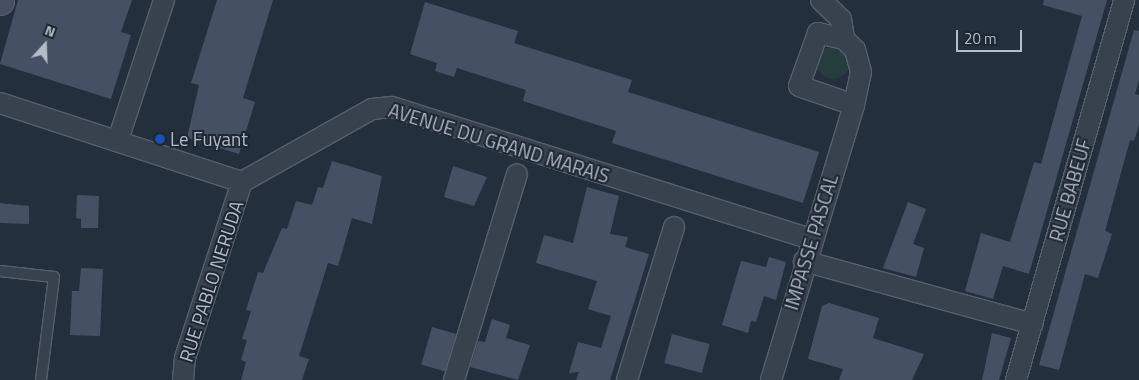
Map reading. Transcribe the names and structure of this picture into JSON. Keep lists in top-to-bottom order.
{
  "streets": {
    "street": [
      "AVENUE DU GRAND MARAIS",
      "RUE BABEUF",
      "IMPASSE PASCAL",
      "RUE PABLO NERUDA"
    ]
  },
  "crossings": [
    ["AVENUE DU GRAND MARAIS", "IMPASSE PASCAL"],
    ["AVENUE DU GRAND MARAIS", "RUE PABLO NERUDA"]
  ],
  "places": ["Le Fuyant"],
  "scale_bar": "20 m",
  "north": "top"
}
